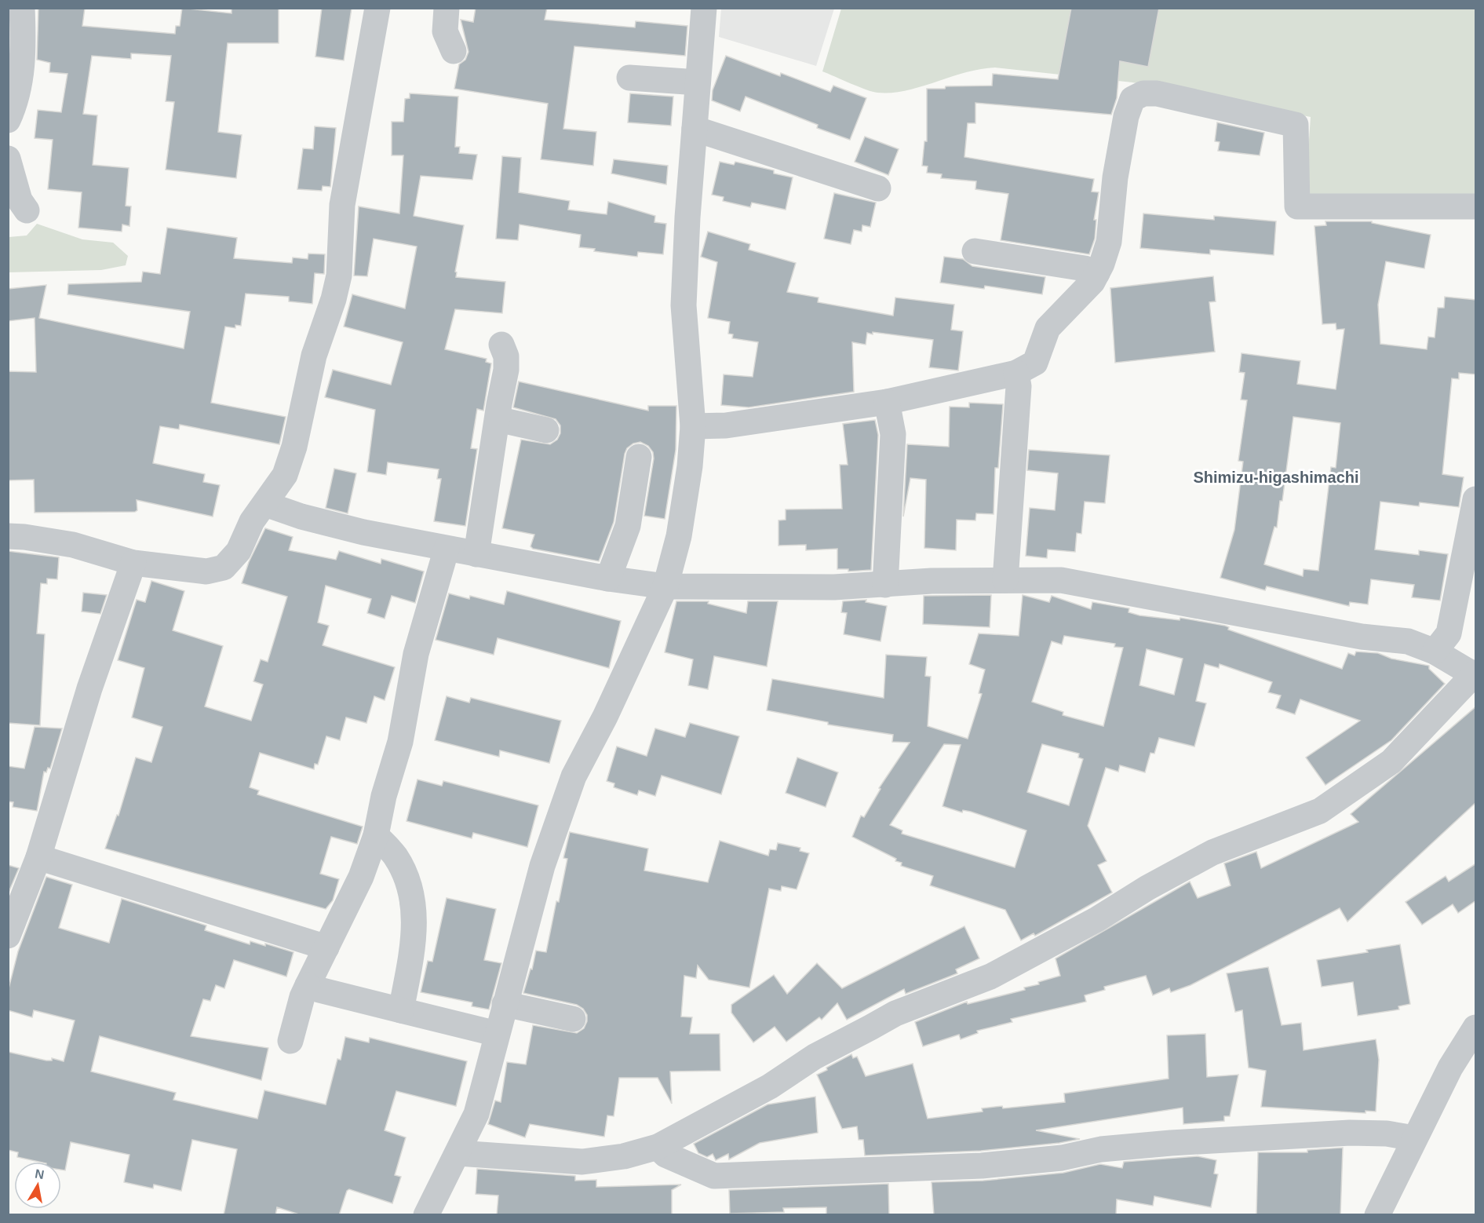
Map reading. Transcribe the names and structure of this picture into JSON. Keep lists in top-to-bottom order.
{
  "districts": ["Shimizu-higashimachi"],
  "north": "top"
}
